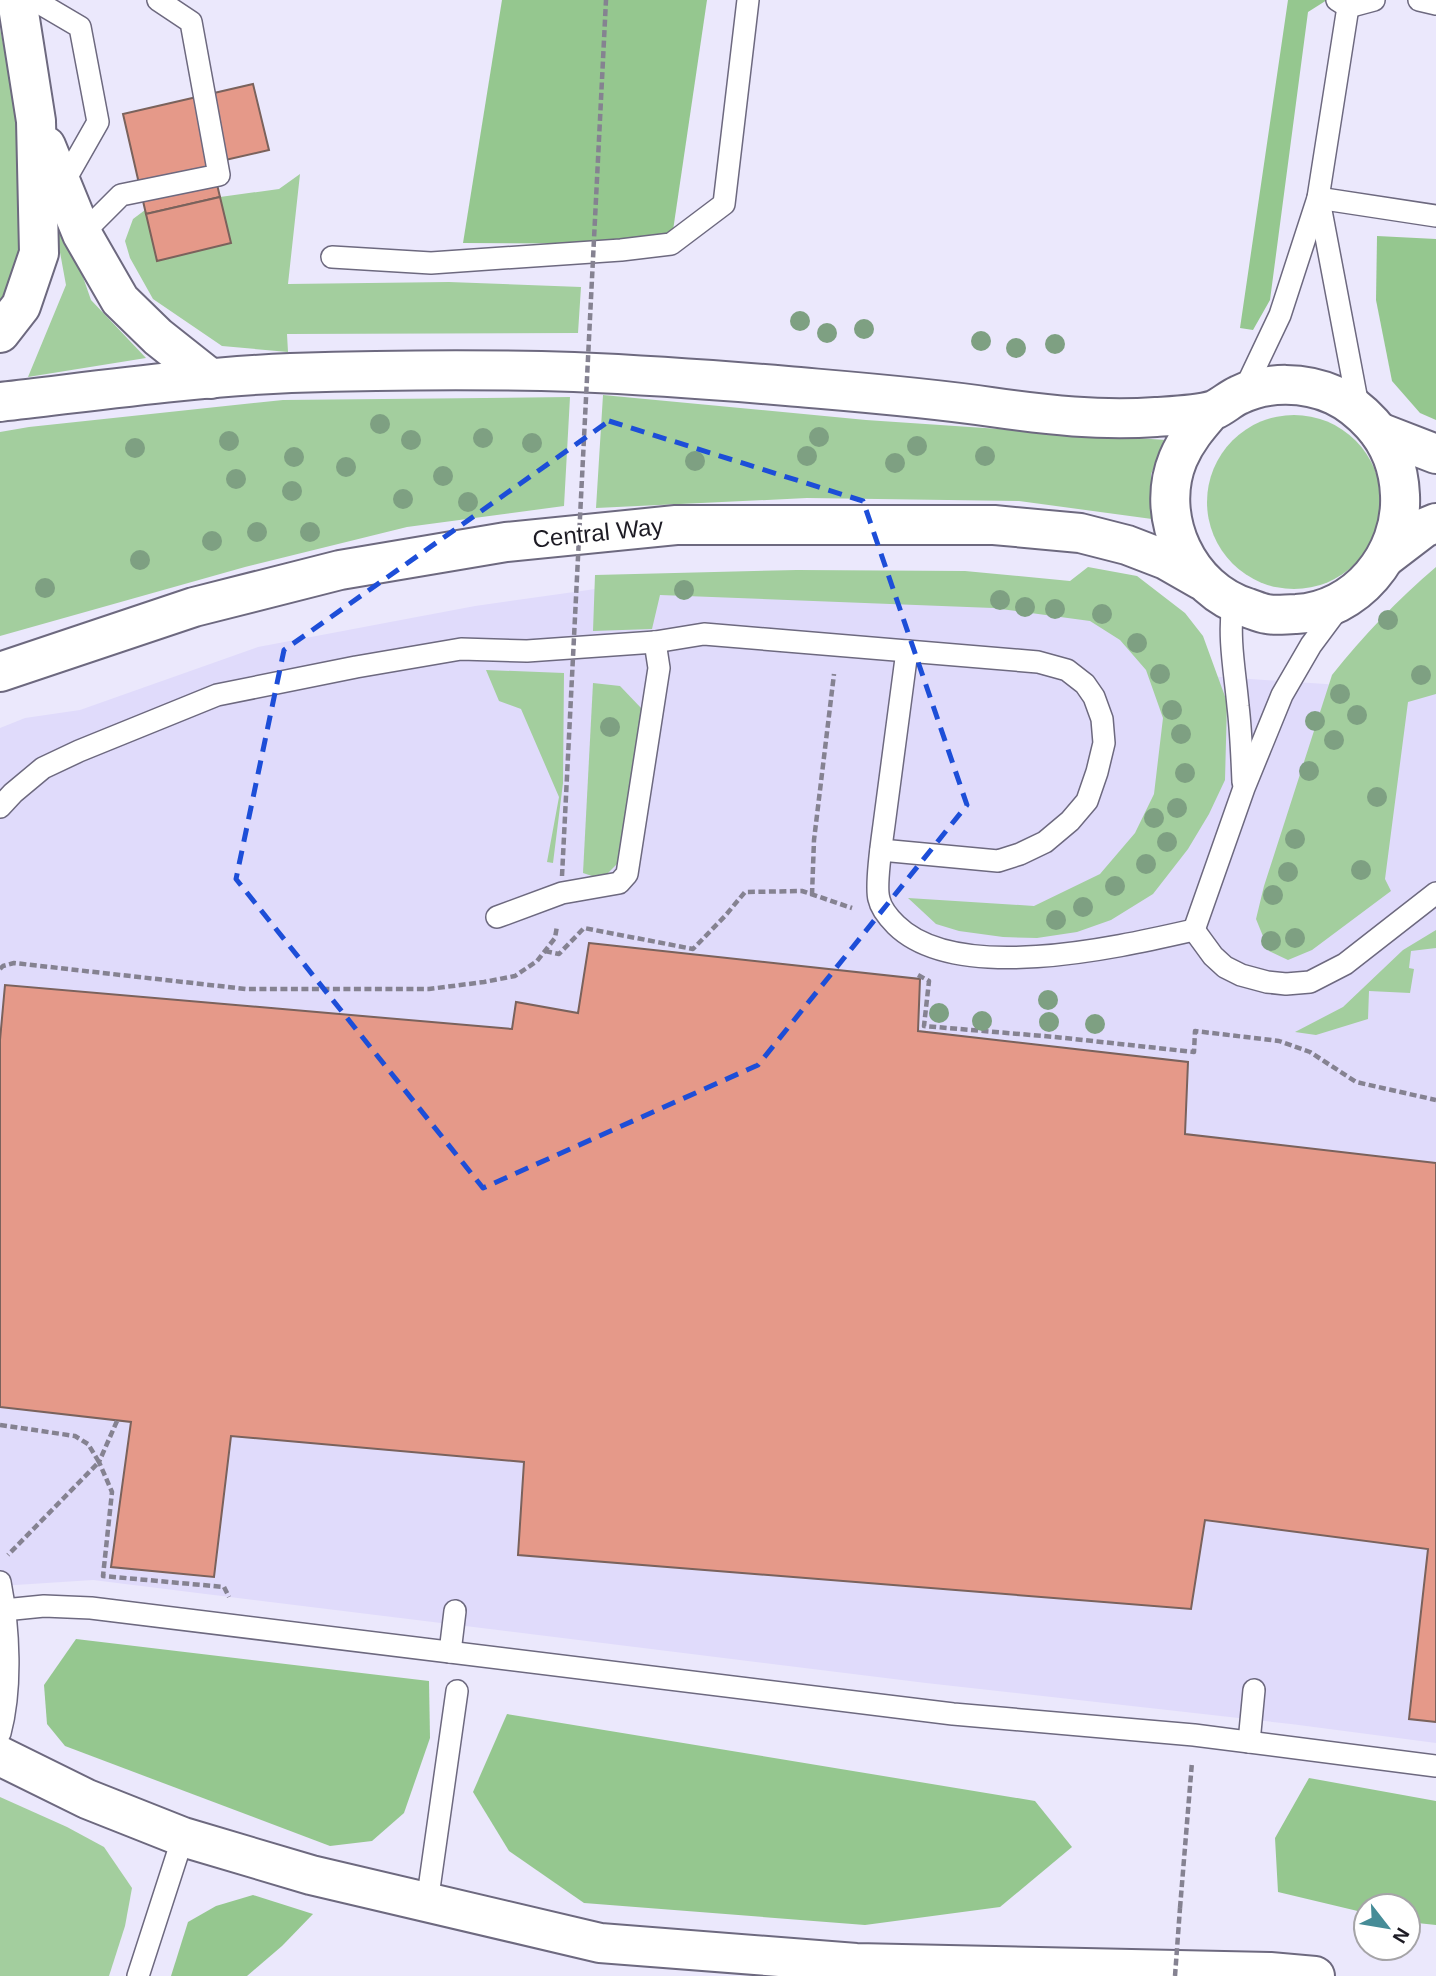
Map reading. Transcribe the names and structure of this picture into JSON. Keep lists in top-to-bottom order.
{
  "streets": {
    "main road": ["Central Way"]
  },
  "north": "bottom right"
}
